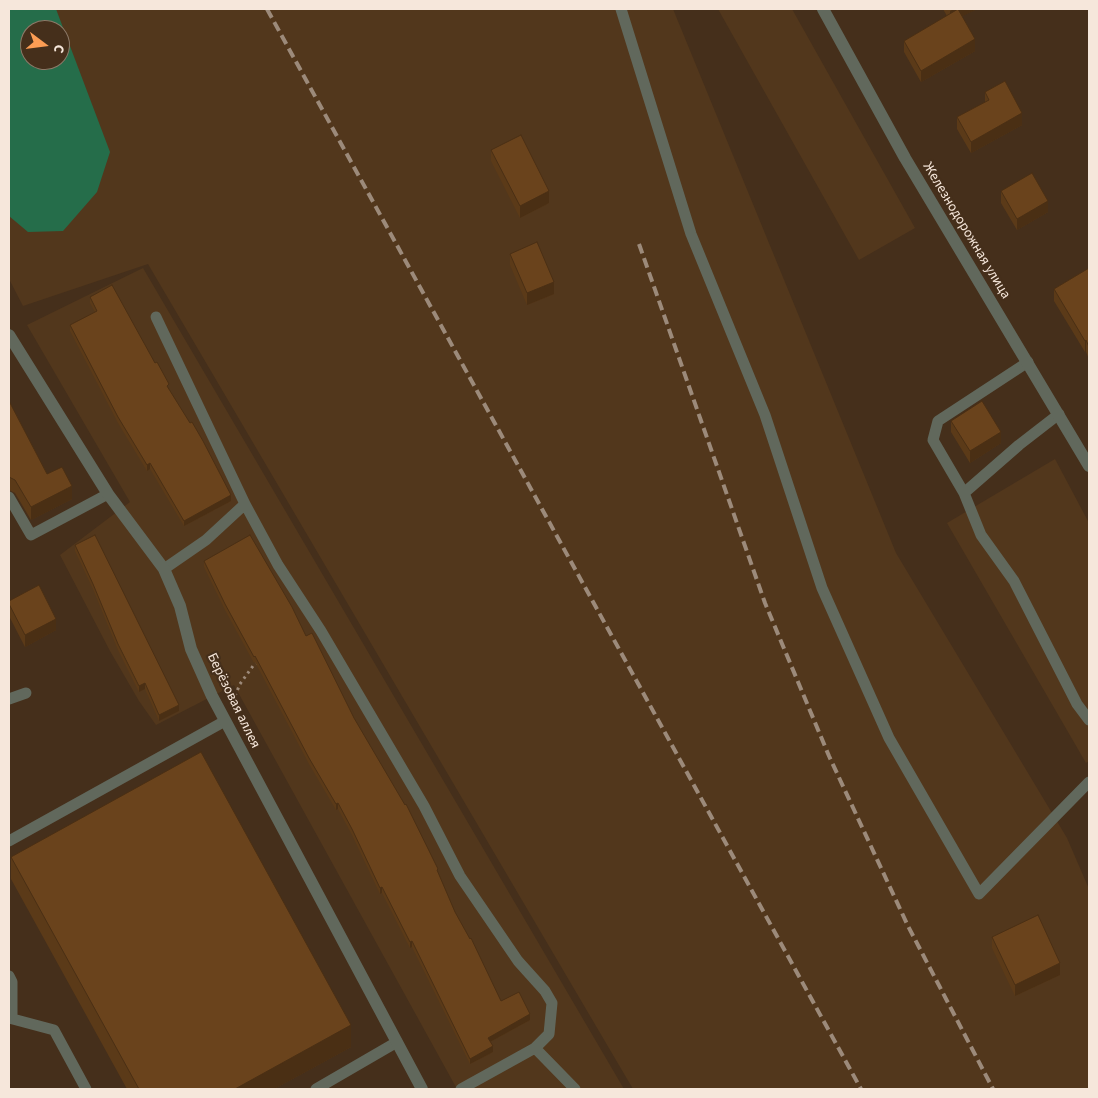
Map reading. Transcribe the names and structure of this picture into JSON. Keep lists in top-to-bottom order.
{
  "streets": {
    "street": ["Железнодорожная улица", "Берёзовая аллея"]
  },
  "north": "right"
}
